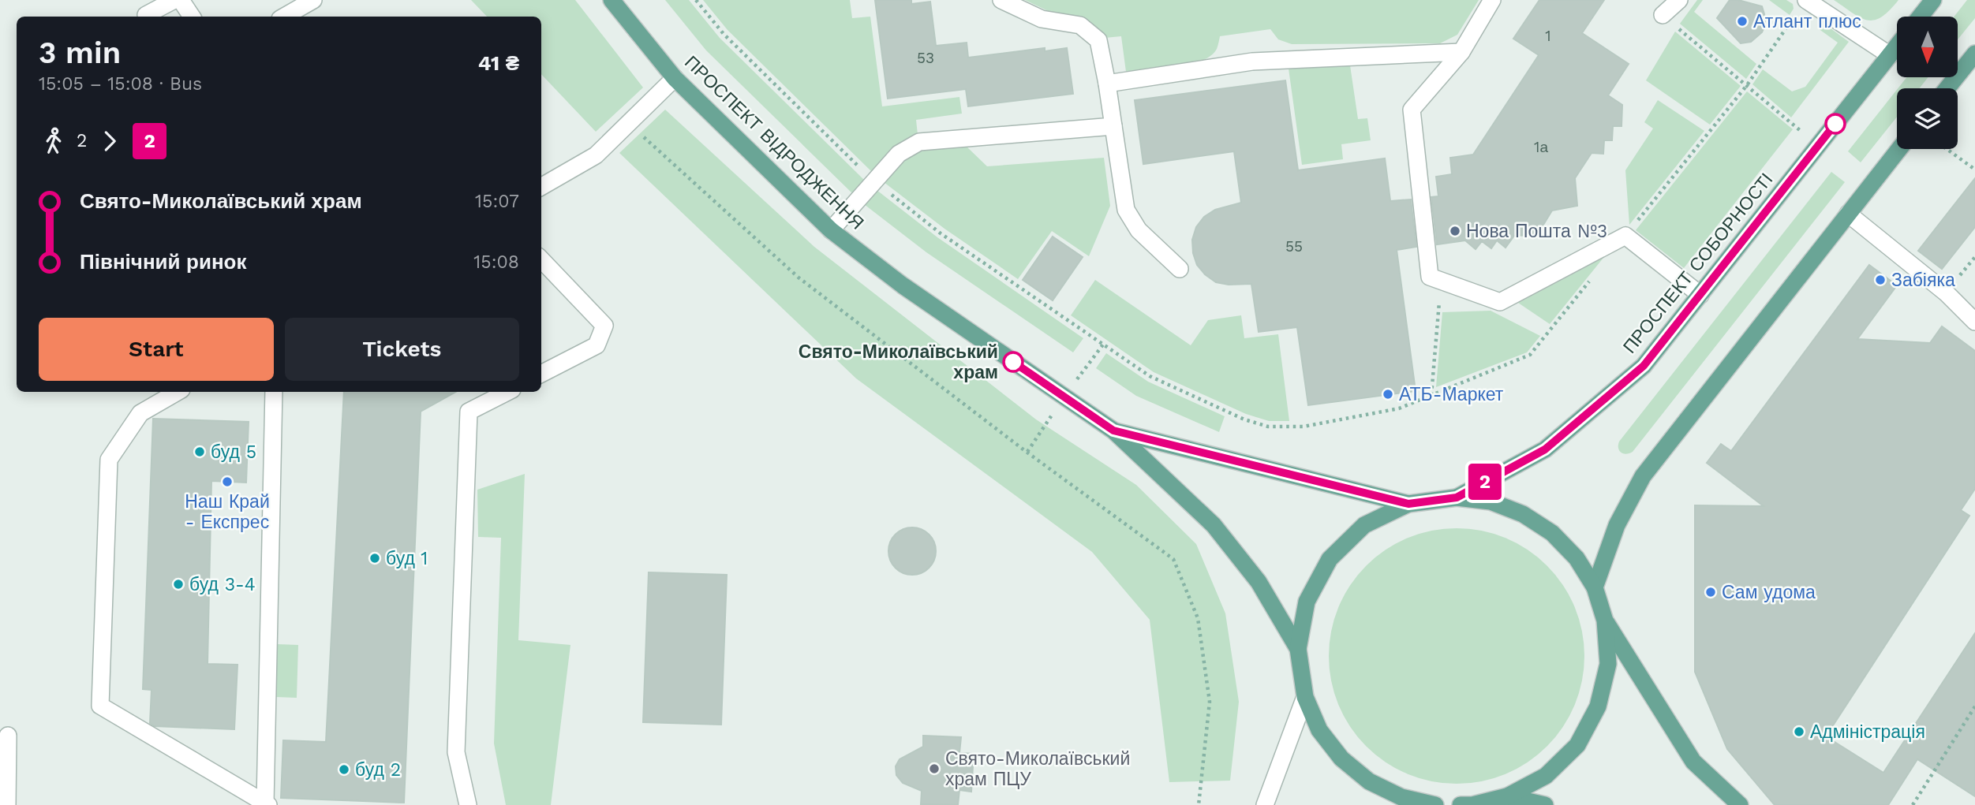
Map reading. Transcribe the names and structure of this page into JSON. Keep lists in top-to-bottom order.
{
  "streets": {
    "main road": ["ПРОСПЕКТ ВІДРОДЖЕННЯ", "ПРОСПЕКТ СОБОРНОСТІ"]
  },
  "places": [
    "Атлант плюс",
    "Нова Пошта №3",
    "Забіяка",
    "Свято-Миколаївський храм",
    "АТБ-Маркет",
    "буд 5",
    "Наш Край - Експрес",
    "буд 1",
    "буд 3-4",
    "Сам удома",
    "Адміністрація",
    "Свято-Миколаївський храм ПЦУ",
    "буд 2"
  ],
  "lines": ["bus line 2"],
  "house_numbers": [
    "1",
    "53",
    "1а",
    "55"
  ],
  "north": "bottom",
  "page": {
    "on_map": "2",
    "heading": ["3 min", "15:05 – 15:08 · Bus", "41 ₴"],
    "legs": ["2", "2"],
    "list": [
      {
        "name": "Свято-Миколаївський храм",
        "value": "15:07"
      },
      {
        "name": "Північний ринок",
        "value": "15:08"
      }
    ],
    "buttons": ["Start", "Tickets"]
  }
}
